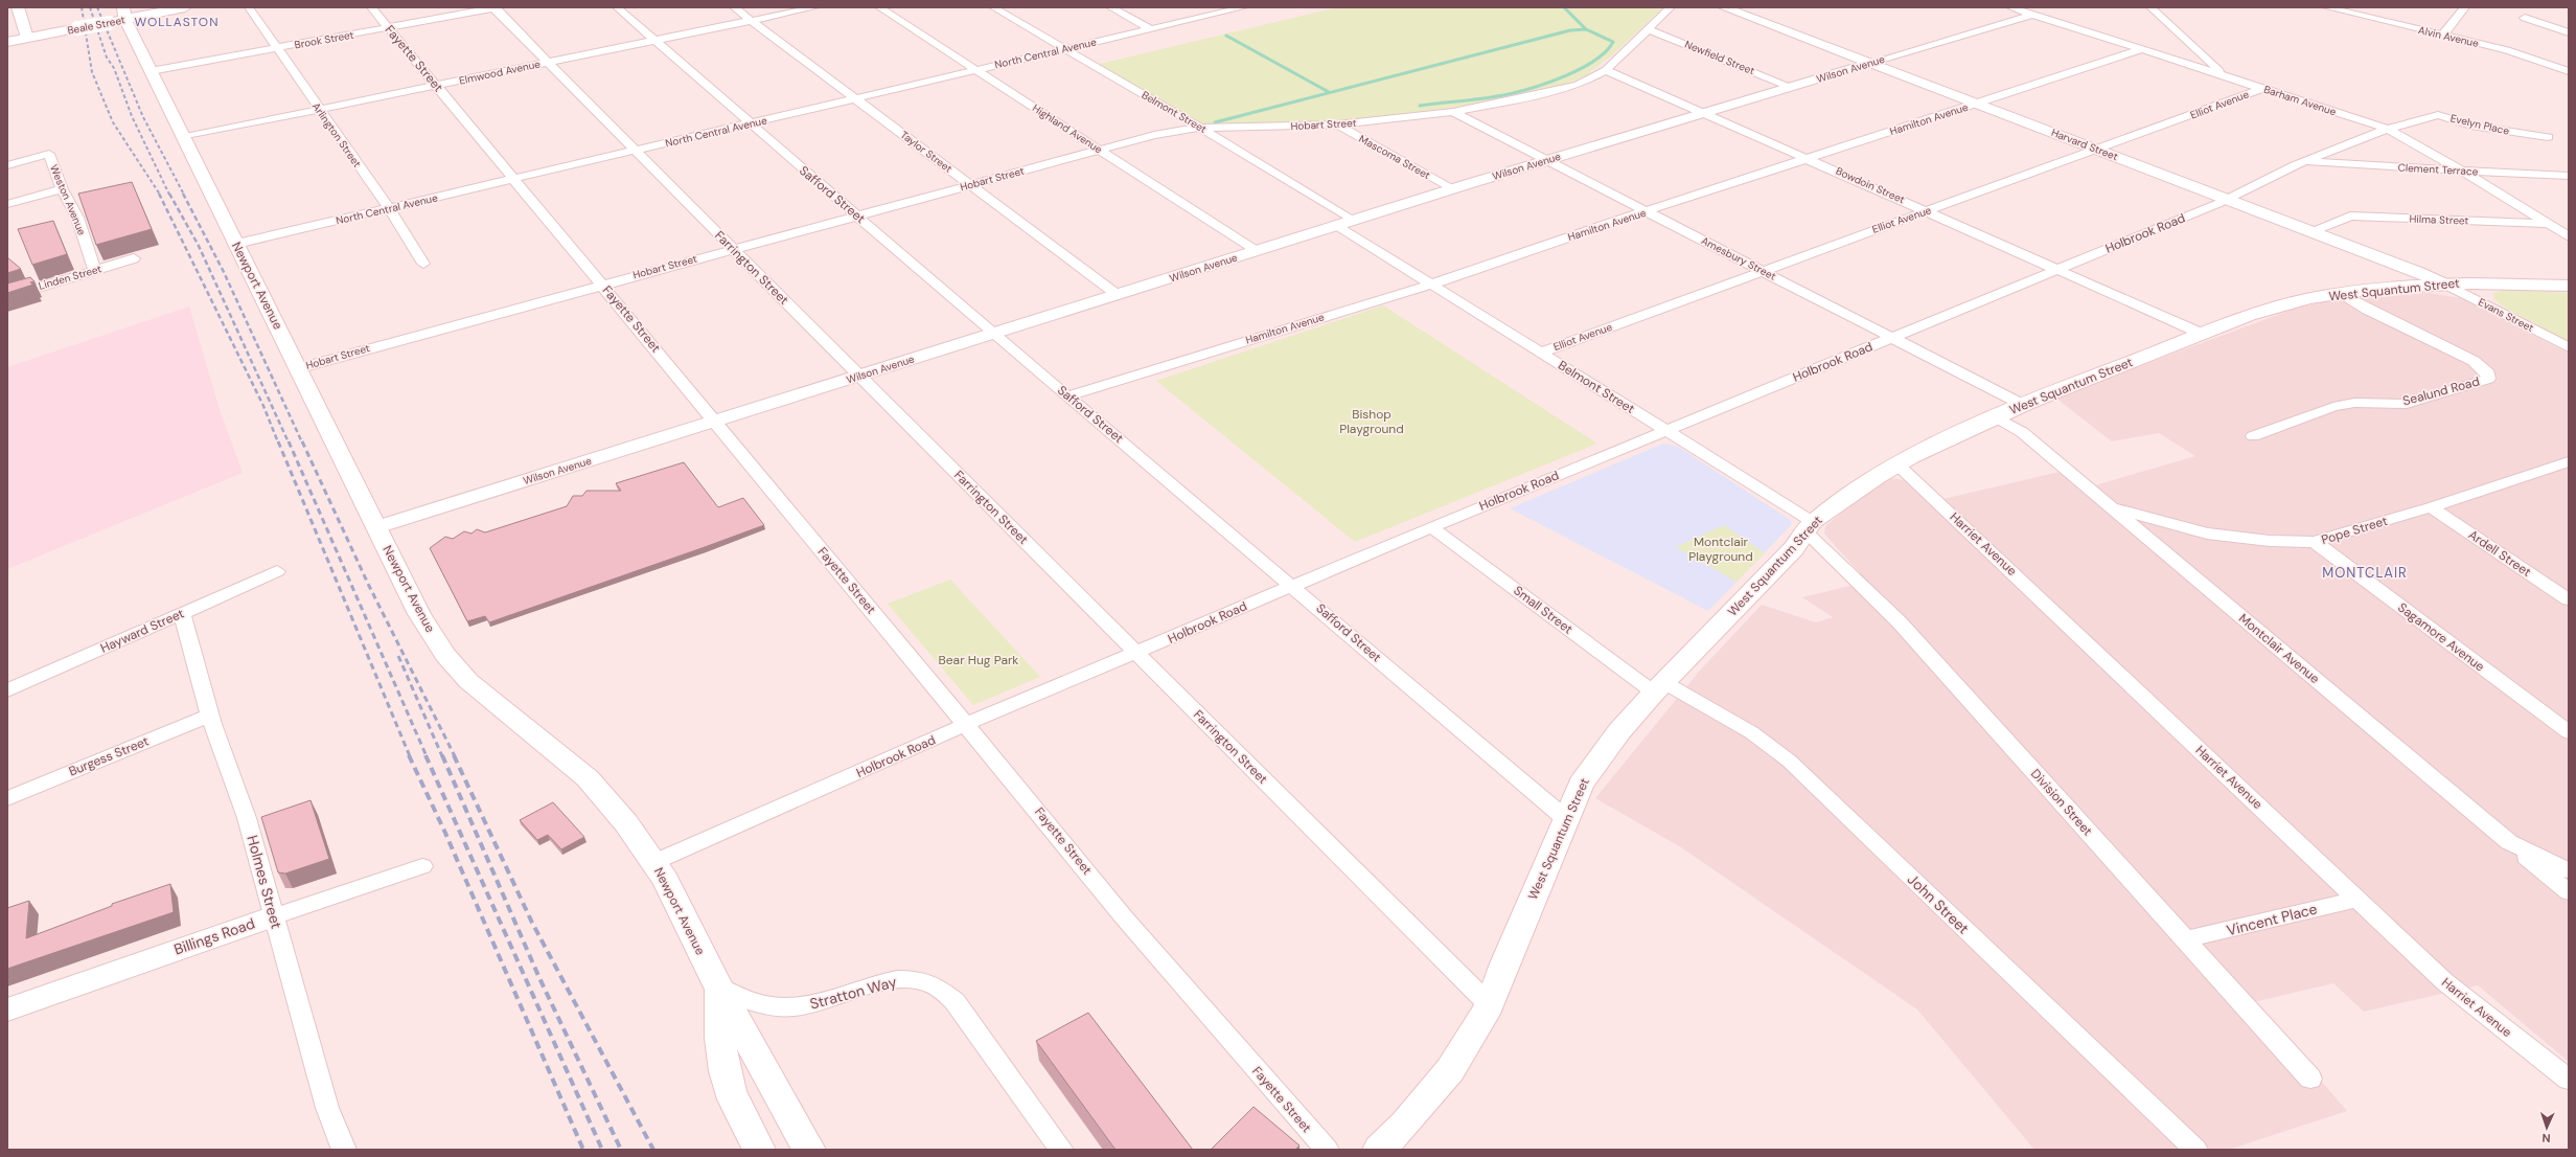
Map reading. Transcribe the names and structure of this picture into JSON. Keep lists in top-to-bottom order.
{
  "streets": {
    "main road": ["Beale Street", "Newport Avenue", "West Squantum Street"],
    "street": [
      "Alvin Avenue",
      "Brook Street",
      "North Central Avenue",
      "Newfield Street",
      "Fayette Street",
      "Wilson Avenue",
      "Elmwood Avenue",
      "Barham Avenue",
      "Elliot Avenue",
      "Belmont Street",
      "Hamilton Avenue",
      "Hobart Street",
      "Evelyn Place",
      "Highland Avenue",
      "Arlington Street",
      "Harvard Street",
      "Taylor Street",
      "Mascoma Street",
      "Clement Terrace",
      "Bowdoin Street",
      "Safford Street",
      "Weston Avenue",
      "Hilma Street",
      "Holbrook Road",
      "Amesbury Street",
      "Farrington Street",
      "Linden Street",
      "Evans Street",
      "Sealund Road",
      "Pope Street",
      "Harriet Avenue",
      "Ardell Street",
      "Small Street",
      "Hayward Street",
      "Sagamore Avenue",
      "Montclair Avenue",
      "Burgess Street",
      "Division Street",
      "Holmes Street",
      "John Street",
      "Vincent Place",
      "Billings Road",
      "Stratton Way"
    ]
  },
  "crossings": [
    ["Beale Street", "Newport Avenue"],
    ["Brook Street", "Fayette Street"],
    ["Brook Street", "Arlington Street"],
    ["Brook Street", "Farrington Street"],
    ["Brook Street", "Newport Avenue"],
    ["North Central Avenue", "Fayette Street"],
    ["North Central Avenue", "Belmont Street"],
    ["North Central Avenue", "Highland Avenue"],
    ["North Central Avenue", "Arlington Street"],
    ["North Central Avenue", "Taylor Street"],
    ["North Central Avenue", "Safford Street"],
    ["North Central Avenue", "Farrington Street"],
    ["North Central Avenue", "Newport Avenue"],
    ["Newfield Street", "Wilson Avenue"],
    ["Newfield Street", "Hobart Street"],
    ["Fayette Street", "Wilson Avenue"],
    ["Fayette Street", "Elmwood Avenue"],
    ["Fayette Street", "Hobart Street"],
    ["Fayette Street", "Holbrook Road"],
    ["Wilson Avenue", "Barham Avenue"],
    ["Wilson Avenue", "Belmont Street"],
    ["Wilson Avenue", "Highland Avenue"],
    ["Wilson Avenue", "Harvard Street"],
    ["Wilson Avenue", "Taylor Street"],
    ["Wilson Avenue", "Mascoma Street"],
    ["Wilson Avenue", "Bowdoin Street"],
    ["Wilson Avenue", "Safford Street"],
    ["Wilson Avenue", "Amesbury Street"],
    ["Wilson Avenue", "Farrington Street"],
    ["Wilson Avenue", "Newport Avenue"],
    ["Elmwood Avenue", "Arlington Street"],
    ["Elmwood Avenue", "Taylor Street"],
    ["Elmwood Avenue", "Safford Street"],
    ["Elmwood Avenue", "Farrington Street"],
    ["Elmwood Avenue", "Newport Avenue"],
    ["Barham Avenue", "Elliot Avenue"],
    ["Barham Avenue", "Hamilton Avenue"],
    ["Barham Avenue", "Evelyn Place"],
    ["Barham Avenue", "Clement Terrace"],
    ["Barham Avenue", "Hilma Street"],
    ["Barham Avenue", "Holbrook Road"],
    ["Elliot Avenue", "Belmont Street"],
    ["Elliot Avenue", "Harvard Street"],
    ["Elliot Avenue", "Bowdoin Street"],
    ["Elliot Avenue", "Amesbury Street"],
    ["Belmont Street", "Hamilton Avenue"],
    ["Belmont Street", "Hobart Street"],
    ["Belmont Street", "Holbrook Road"],
    ["Belmont Street", "West Squantum Street"],
    ["Belmont Street", "Division Street"],
    ["Hamilton Avenue", "Harvard Street"],
    ["Hamilton Avenue", "Bowdoin Street"],
    ["Hamilton Avenue", "Safford Street"],
    ["Hamilton Avenue", "Amesbury Street"],
    ["Hobart Street", "Highland Avenue"],
    ["Hobart Street", "Taylor Street"],
    ["Hobart Street", "Mascoma Street"],
    ["Hobart Street", "Bowdoin Street"],
    ["Hobart Street", "Safford Street"],
    ["Hobart Street", "Amesbury Street"],
    ["Hobart Street", "Farrington Street"],
    ["Hobart Street", "Newport Avenue"],
    ["Evelyn Place", "Holbrook Road"],
    ["Harvard Street", "Hilma Street"],
    ["Harvard Street", "Holbrook Road"],
    ["Harvard Street", "West Squantum Street"],
    ["Harvard Street", "Evans Street"],
    ["Clement Terrace", "Holbrook Road"],
    ["Bowdoin Street", "Holbrook Road"],
    ["Bowdoin Street", "West Squantum Street"],
    ["Safford Street", "Holbrook Road"],
    ["Safford Street", "West Squantum Street"],
    ["Weston Avenue", "Linden Street"],
    ["Holbrook Road", "Amesbury Street"],
    ["Holbrook Road", "Farrington Street"],
    ["Holbrook Road", "Newport Avenue"],
    ["Holbrook Road", "Small Street"],
    ["Amesbury Street", "West Squantum Street"],
    ["Farrington Street", "West Squantum Street"],
    ["Newport Avenue", "Stratton Way"],
    ["West Squantum Street", "Evans Street"],
    ["West Squantum Street", "Sealund Road"],
    ["West Squantum Street", "Harriet Avenue"],
    ["West Squantum Street", "Small Street"],
    ["West Squantum Street", "Montclair Avenue"],
    ["West Squantum Street", "Division Street"],
    ["West Squantum Street", "John Street"],
    ["Pope Street", "Ardell Street"],
    ["Pope Street", "Sagamore Avenue"],
    ["Pope Street", "Montclair Avenue"],
    ["Harriet Avenue", "Vincent Place"],
    ["Small Street", "John Street"],
    ["Hayward Street", "Holmes Street"],
    ["Burgess Street", "Holmes Street"],
    ["Division Street", "Vincent Place"],
    ["Holmes Street", "Billings Road"]
  ],
  "districts": ["WOLLASTON", "MONTCLAIR"],
  "parks": ["Bishop Playground", "Montclair Playground", "Bear Hug Park"],
  "north": "bottom"
}
